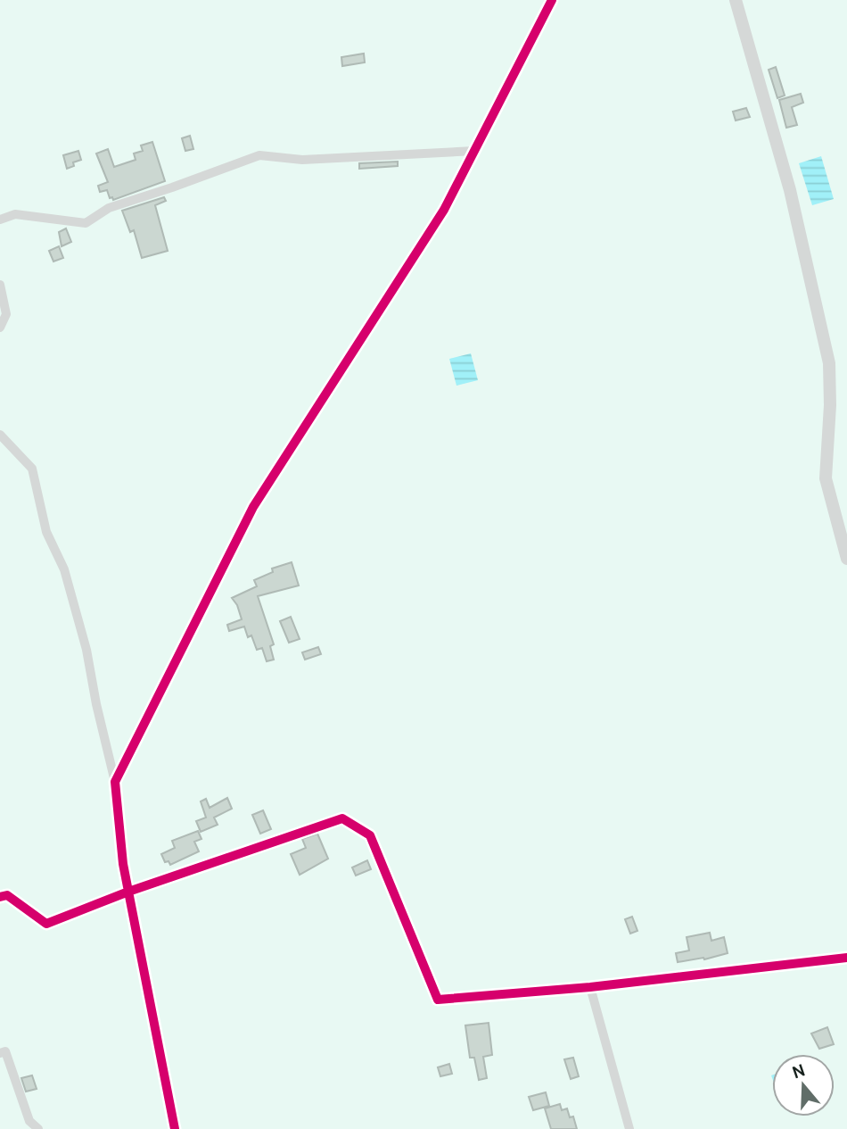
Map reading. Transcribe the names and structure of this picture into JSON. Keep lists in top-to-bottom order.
{
  "north": "top"
}
